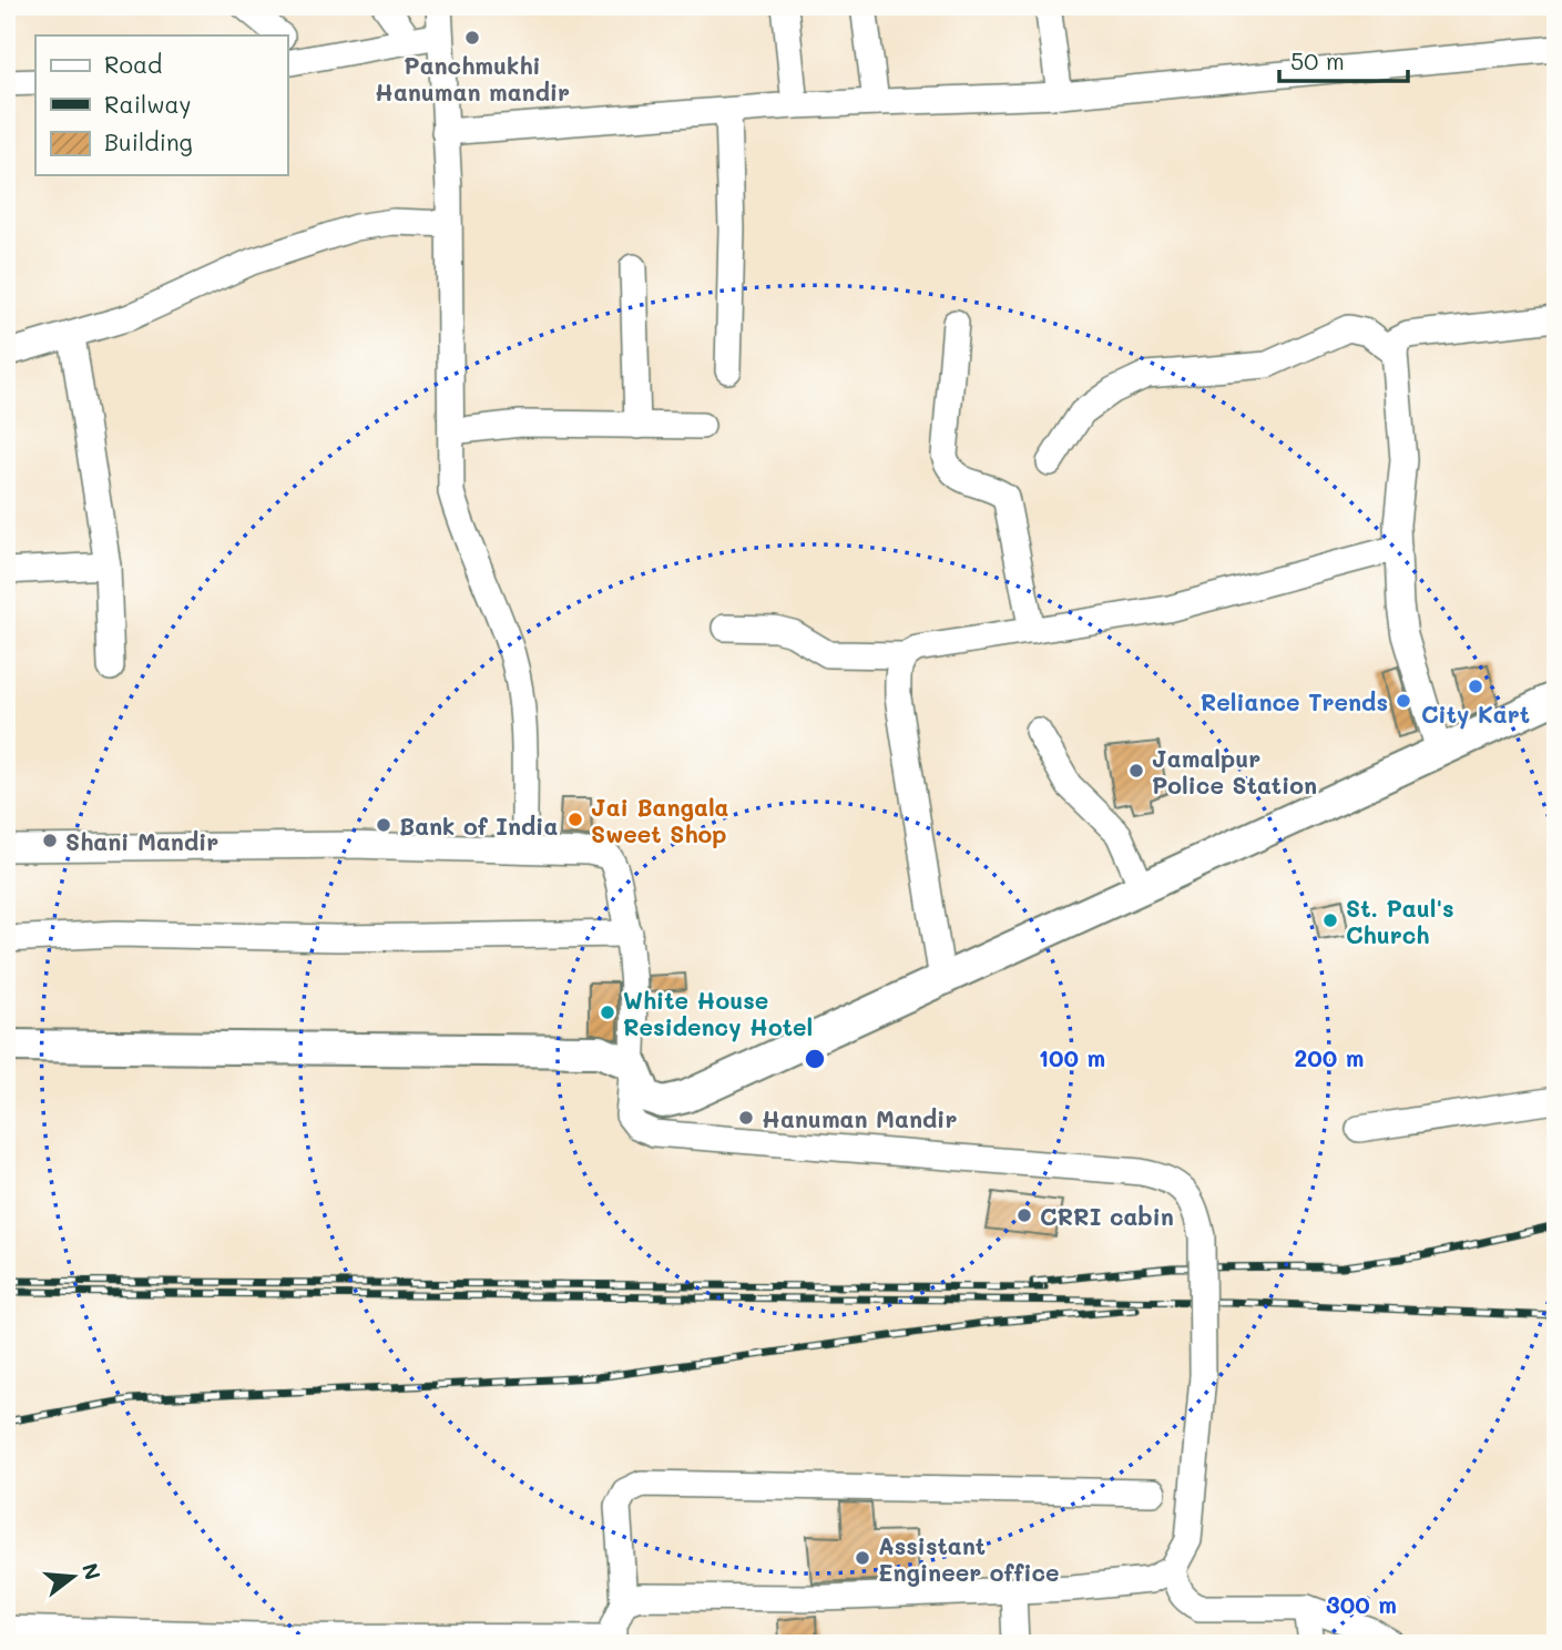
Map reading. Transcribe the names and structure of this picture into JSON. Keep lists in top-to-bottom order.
{
  "places": [
    "Panchmukhi Hanuman mandir",
    "City Kart",
    "Reliance Trends",
    "Jamalpur Police Station",
    "Jai Bangala Sweet Shop",
    "Bank of India",
    "Shani Mandir",
    "St. Paul's Church",
    "White House Residency Hotel",
    "Hanuman Mandir",
    "CRRI cabin",
    "Assistant Engineer office"
  ],
  "legend": ["Road", "Railway", "Building"],
  "scale_bar": "50 m",
  "north": "right",
  "rings": ["100 m", "200 m", "300 m"]
}
